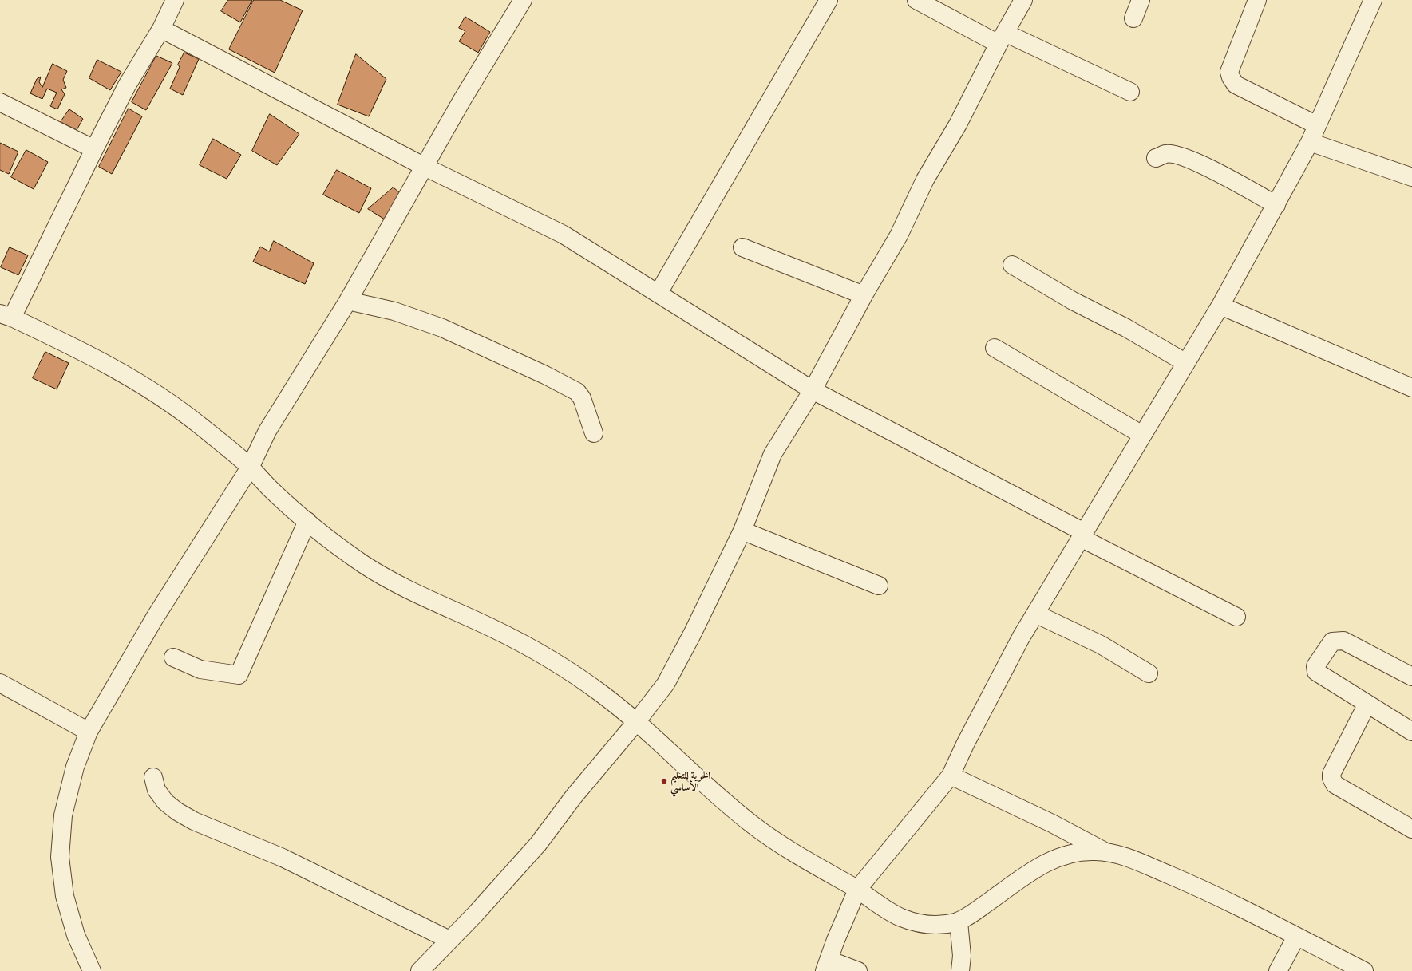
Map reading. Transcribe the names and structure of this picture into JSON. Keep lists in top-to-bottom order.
{
  "places": ["الحرية للتعليم الأساسي"]
}
